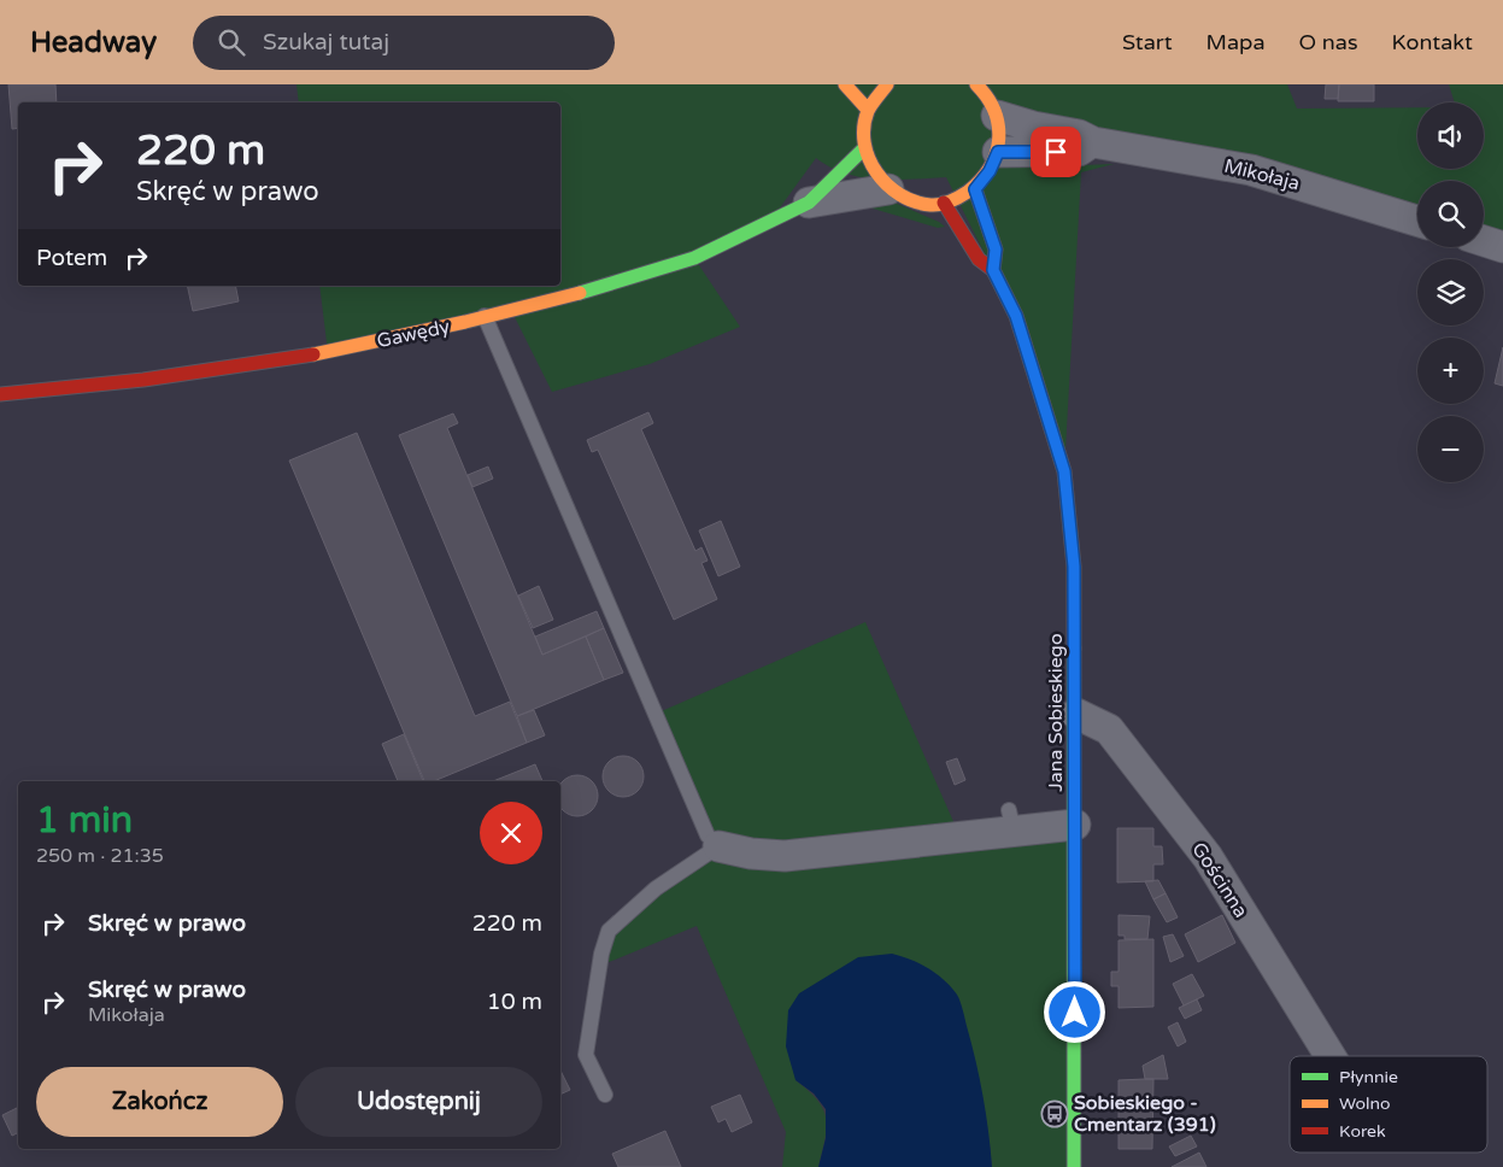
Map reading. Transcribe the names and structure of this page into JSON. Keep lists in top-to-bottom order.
{
  "streets": {
    "street": [
      "Mikołaja",
      "Gawędy",
      "Jana Sobieskiego",
      "Gościnna"
    ]
  },
  "crossings": [
    ["Jana Sobieskiego", "Gościnna"]
  ],
  "places": {
    "bus stop": ["Sobieskiego - Cmentarz (391)"]
  },
  "legend": ["Płynnie", "Wolno", "Korek"],
  "page": {
    "header": "Headway",
    "search": "Szukaj tutaj",
    "nav": [
      "Start",
      "Mapa",
      "O nas",
      "Kontakt"
    ],
    "map_buttons": ["+", "−"],
    "turn": ["220 m", "Skręć w prawo"],
    "then": "Potem",
    "heading": ["1 min", "250 m · 21:35"],
    "list": [
      {
        "name": "Skręć w prawo",
        "value": "220 m"
      },
      {
        "name": "Skręć w prawo",
        "note": "Mikołaja",
        "value": "10 m"
      }
    ],
    "buttons": ["Zakończ", "Udostępnij"]
  }
}
